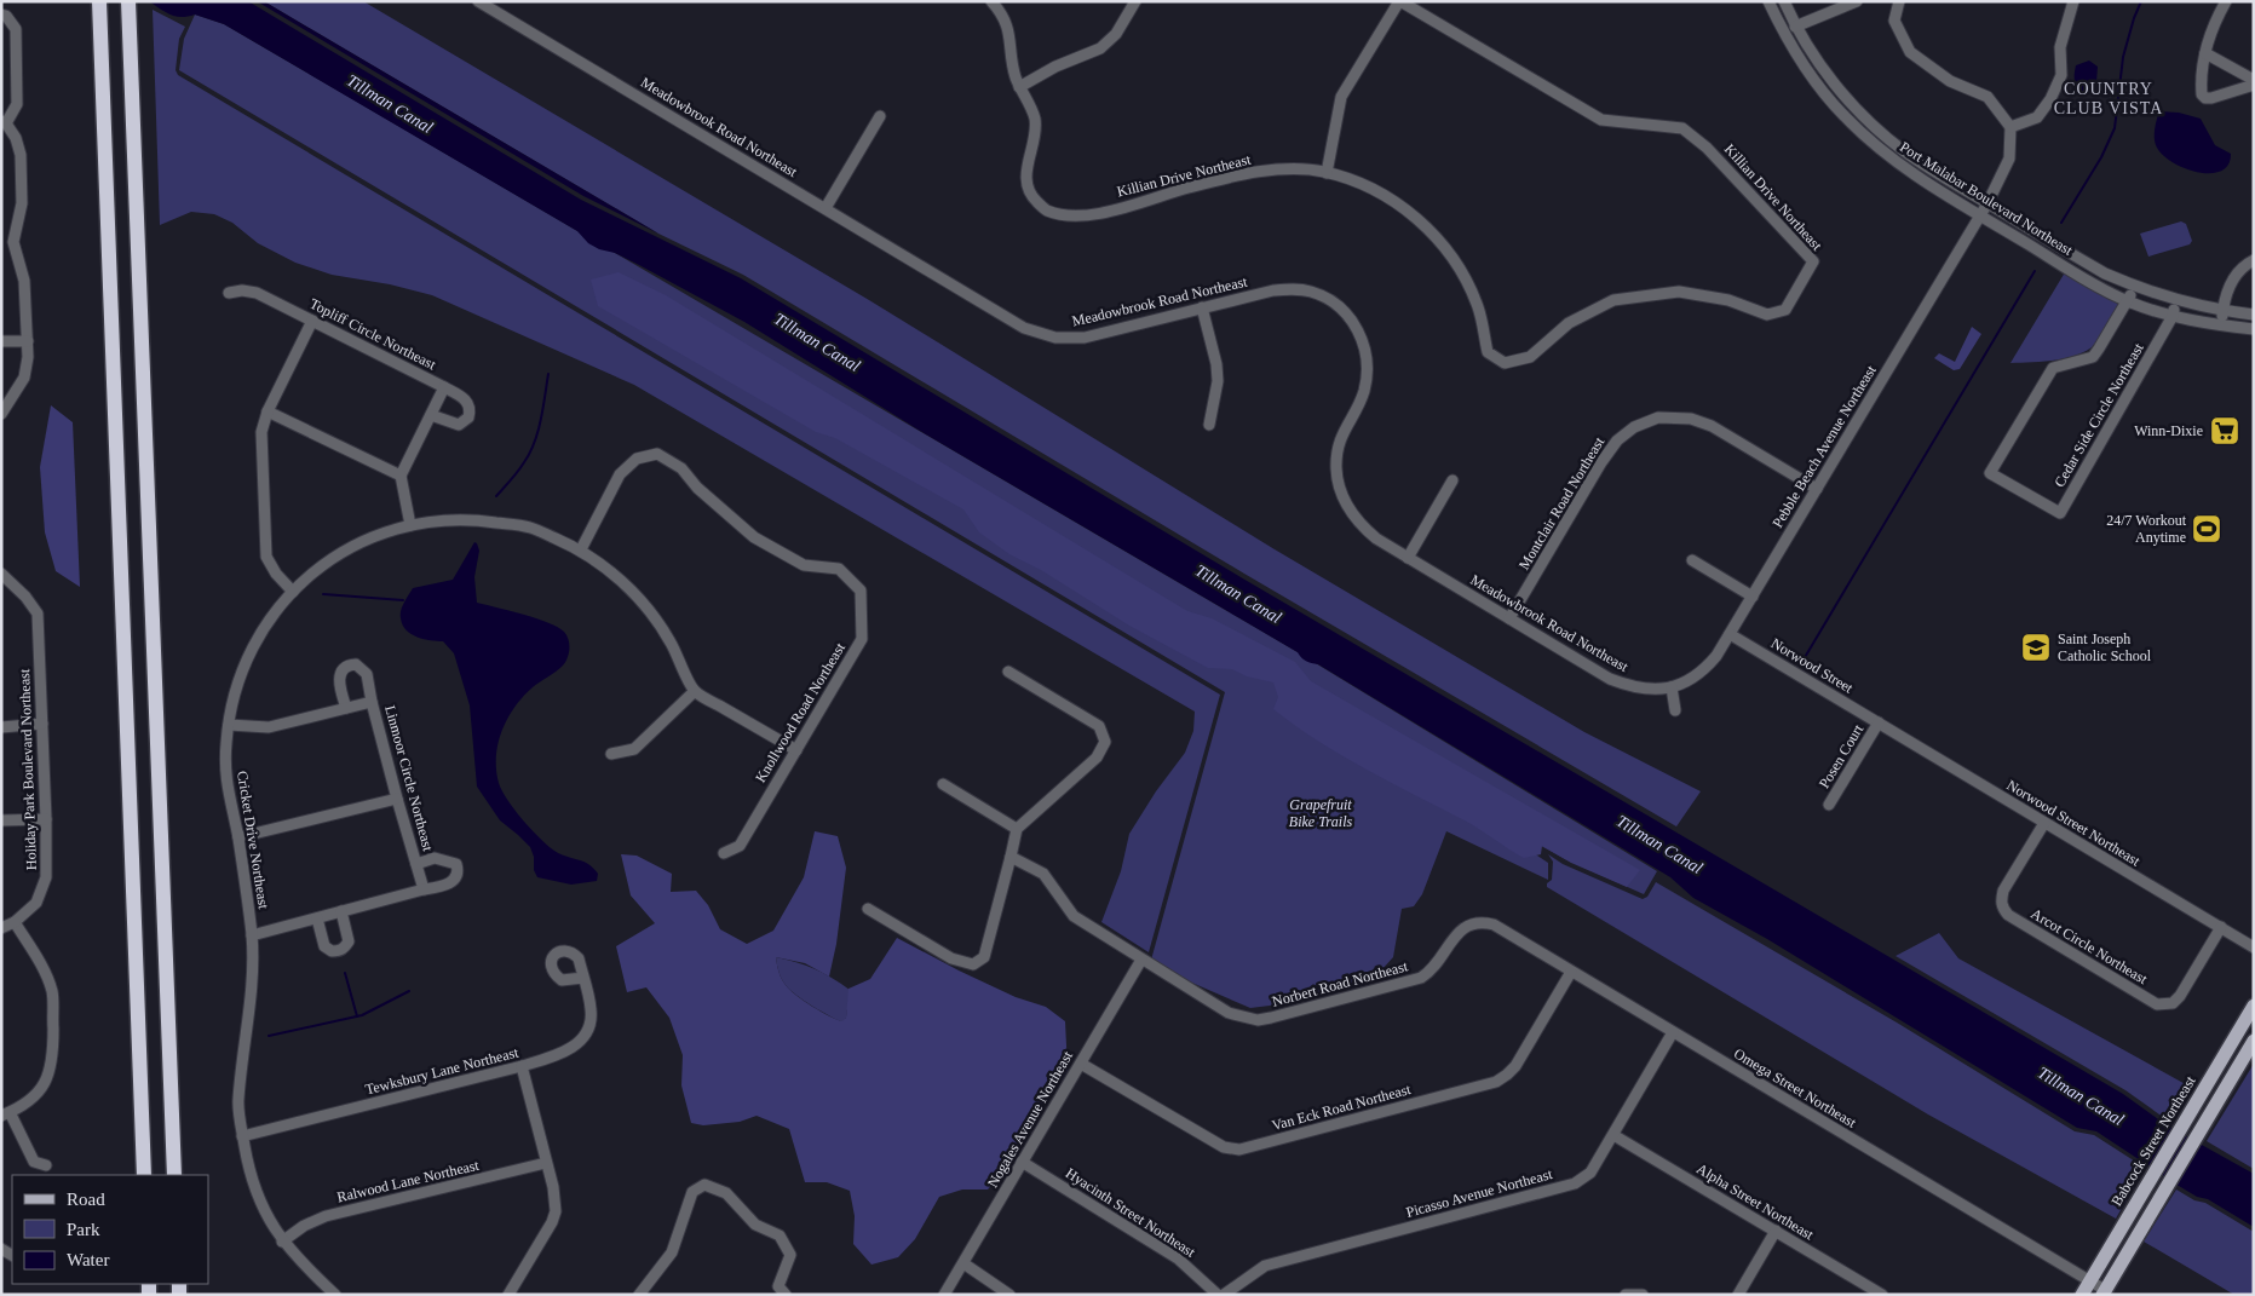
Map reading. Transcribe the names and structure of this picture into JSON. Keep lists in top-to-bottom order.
{
  "streets": {
    "main road": ["Babcock Street Northeast"],
    "street": [
      "Meadowbrook Road Northeast",
      "Killian Drive Northeast",
      "Port Malabar Boulevard Northeast",
      "Topliff Circle Northeast",
      "Cedar Side Circle Northeast",
      "Pebble Beach Avenue Northeast",
      "Montclair Road Northeast",
      "Norwood Street",
      "Knollwood Road Northeast",
      "Posen Court",
      "Holiday Park Boulevard Northeast",
      "Linmoor Circle Northeast",
      "Norwood Street Northeast",
      "Cricket Drive Northeast",
      "Arcot Circle Northeast",
      "Norbert Road Northeast",
      "Tewksbury Lane Northeast",
      "Omega Street Northeast",
      "Van Eck Road Northeast",
      "Nogales Avenue Northeast",
      "Ralwood Lane Northeast",
      "Picasso Avenue Northeast",
      "Alpha Street Northeast",
      "Hyacinth Street Northeast"
    ]
  },
  "crossings": [
    ["Meadowbrook Road Northeast", "Pebble Beach Avenue Northeast"],
    ["Meadowbrook Road Northeast", "Montclair Road Northeast"],
    ["Port Malabar Boulevard Northeast", "Cedar Side Circle Northeast"],
    ["Port Malabar Boulevard Northeast", "Pebble Beach Avenue Northeast"],
    ["Pebble Beach Avenue Northeast", "Montclair Road Northeast"],
    ["Pebble Beach Avenue Northeast", "Norwood Street"],
    ["Norwood Street", "Posen Court"],
    ["Norwood Street", "Norwood Street Northeast"],
    ["Knollwood Road Northeast", "Cricket Drive Northeast"],
    ["Posen Court", "Norwood Street Northeast"],
    ["Linmoor Circle Northeast", "Cricket Drive Northeast"],
    ["Norwood Street Northeast", "Arcot Circle Northeast"],
    ["Cricket Drive Northeast", "Tewksbury Lane Northeast"],
    ["Cricket Drive Northeast", "Ralwood Lane Northeast"],
    ["Norbert Road Northeast", "Omega Street Northeast"],
    ["Norbert Road Northeast", "Nogales Avenue Northeast"],
    ["Omega Street Northeast", "Van Eck Road Northeast"],
    ["Omega Street Northeast", "Babcock Street Northeast"],
    ["Omega Street Northeast", "Picasso Avenue Northeast"],
    ["Van Eck Road Northeast", "Nogales Avenue Northeast"],
    ["Nogales Avenue Northeast", "Hyacinth Street Northeast"],
    ["Picasso Avenue Northeast", "Alpha Street Northeast"]
  ],
  "districts": ["COUNTRY CLUB VISTA"],
  "water": ["Tillman Canal"],
  "parks": ["Grapefruit Bike Trails"],
  "places": {
    "supermarket": ["Winn-Dixie"],
    "sports": ["24/7 Workout Anytime"],
    "school or university": ["Saint Joseph Catholic School"]
  },
  "legend": ["Road", "Park", "Water"]
}
